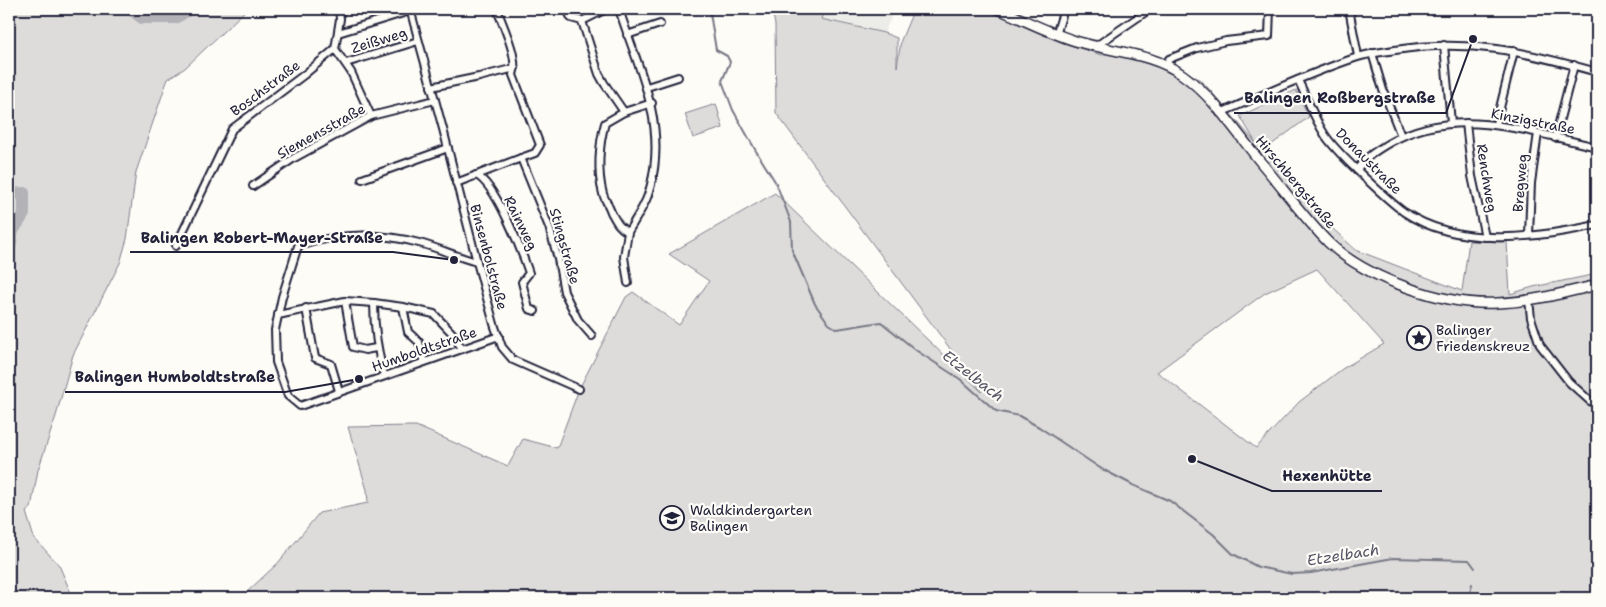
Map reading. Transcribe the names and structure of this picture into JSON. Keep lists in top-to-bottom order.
{
  "streets": {
    "street": [
      "Zeißweg",
      "Boschstraße",
      "Kinzigstraße",
      "Siemensstraße",
      "Donaustraße",
      "Renchweg",
      "Hirschbergstraße",
      "Bregweg",
      "Rainweg",
      "Stingstraße",
      "Binsenbolstraße",
      "Humboldtstraße"
    ]
  },
  "crossings": [
    ["Zeißweg", "Boschstraße"],
    ["Zeißweg", "Siemensstraße"],
    ["Zeißweg", "Binsenbolstraße"],
    ["Kinzigstraße", "Donaustraße"],
    ["Kinzigstraße", "Renchweg"],
    ["Kinzigstraße", "Bregweg"],
    ["Siemensstraße", "Binsenbolstraße"],
    ["Donaustraße", "Renchweg"],
    ["Donaustraße", "Bregweg"],
    ["Binsenbolstraße", "Humboldtstraße"]
  ],
  "water": ["Etzelbach"],
  "places": {
    "other": [
      "Balingen Roßbergstraße",
      "Balingen Robert-Mayer-Straße",
      "Balingen Humboldtstraße",
      "Hexenhütte"
    ],
    "place": ["Balinger Friedenskreuz"],
    "school or university": ["Waldkindergarten Balingen"]
  }
}
